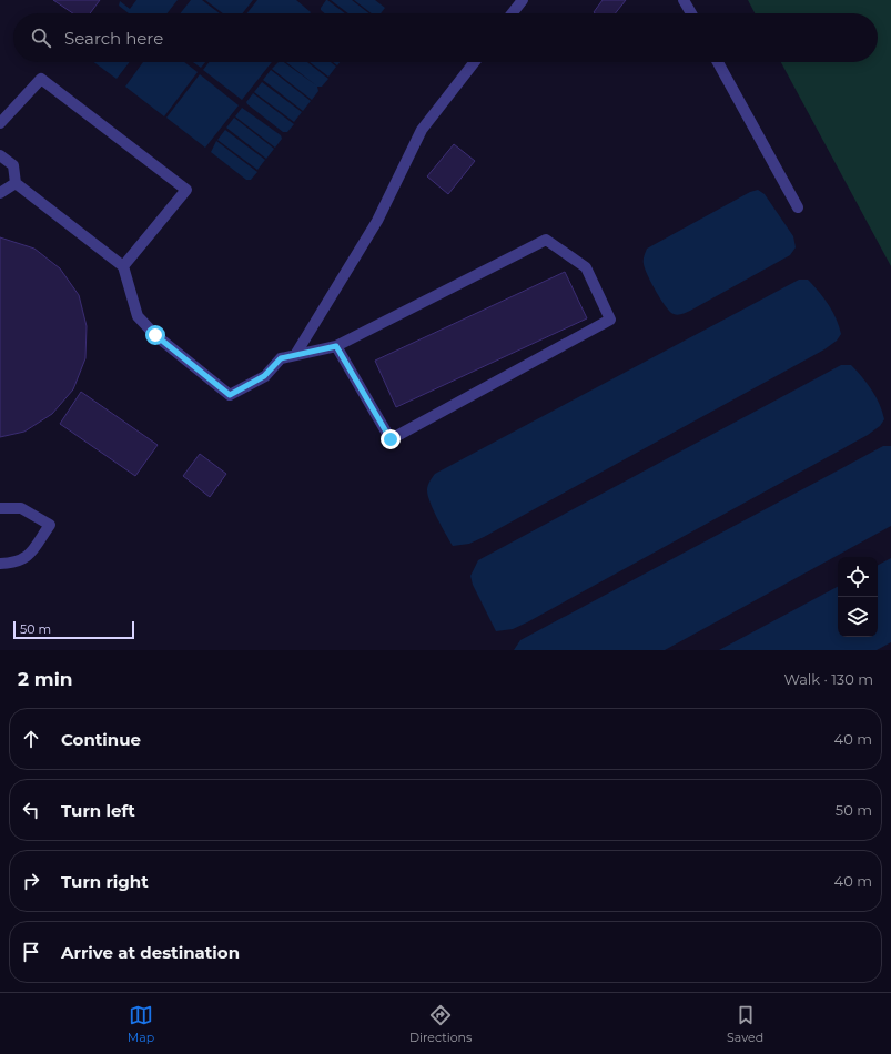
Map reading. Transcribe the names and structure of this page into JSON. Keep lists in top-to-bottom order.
{
  "scale_bar": "50 m",
  "page": {
    "search": "Search here",
    "scale": "50 m",
    "heading": ["2 min", "Walk · 130 m"],
    "list": [
      ["Continue", "40 m"],
      ["Turn left", "50 m"],
      ["Turn right", "40 m"],
      "Arrive at destination"
    ],
    "nav": ["Map", "Directions", "Saved"]
  }
}
